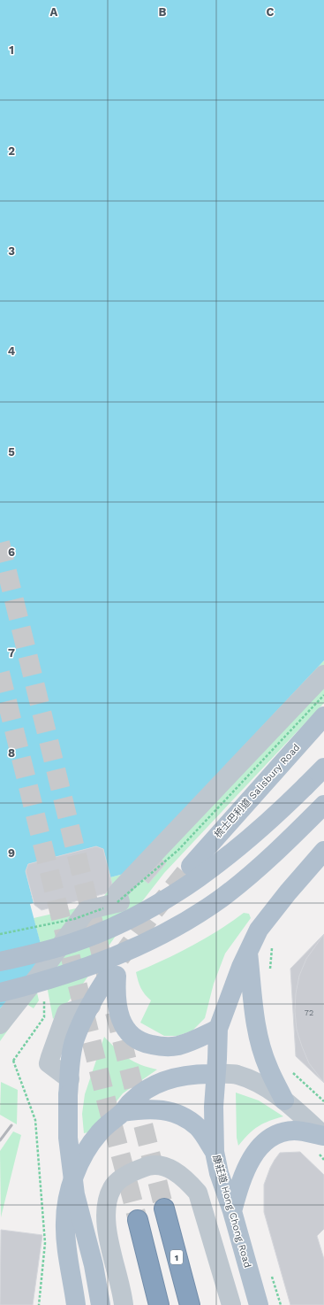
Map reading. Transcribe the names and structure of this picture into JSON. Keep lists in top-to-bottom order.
{
  "streets": {
    "highway": ["1"],
    "main road": ["梳士巴利道 Salisbury Road", "康莊道 Hong Chong Road"]
  },
  "house_numbers": ["72"],
  "grid": {
    "columns": ["A", "B", "C"],
    "rows": [
      "1",
      "2",
      "3",
      "4",
      "5",
      "6",
      "7",
      "8",
      "9"
    ]
  }
}
